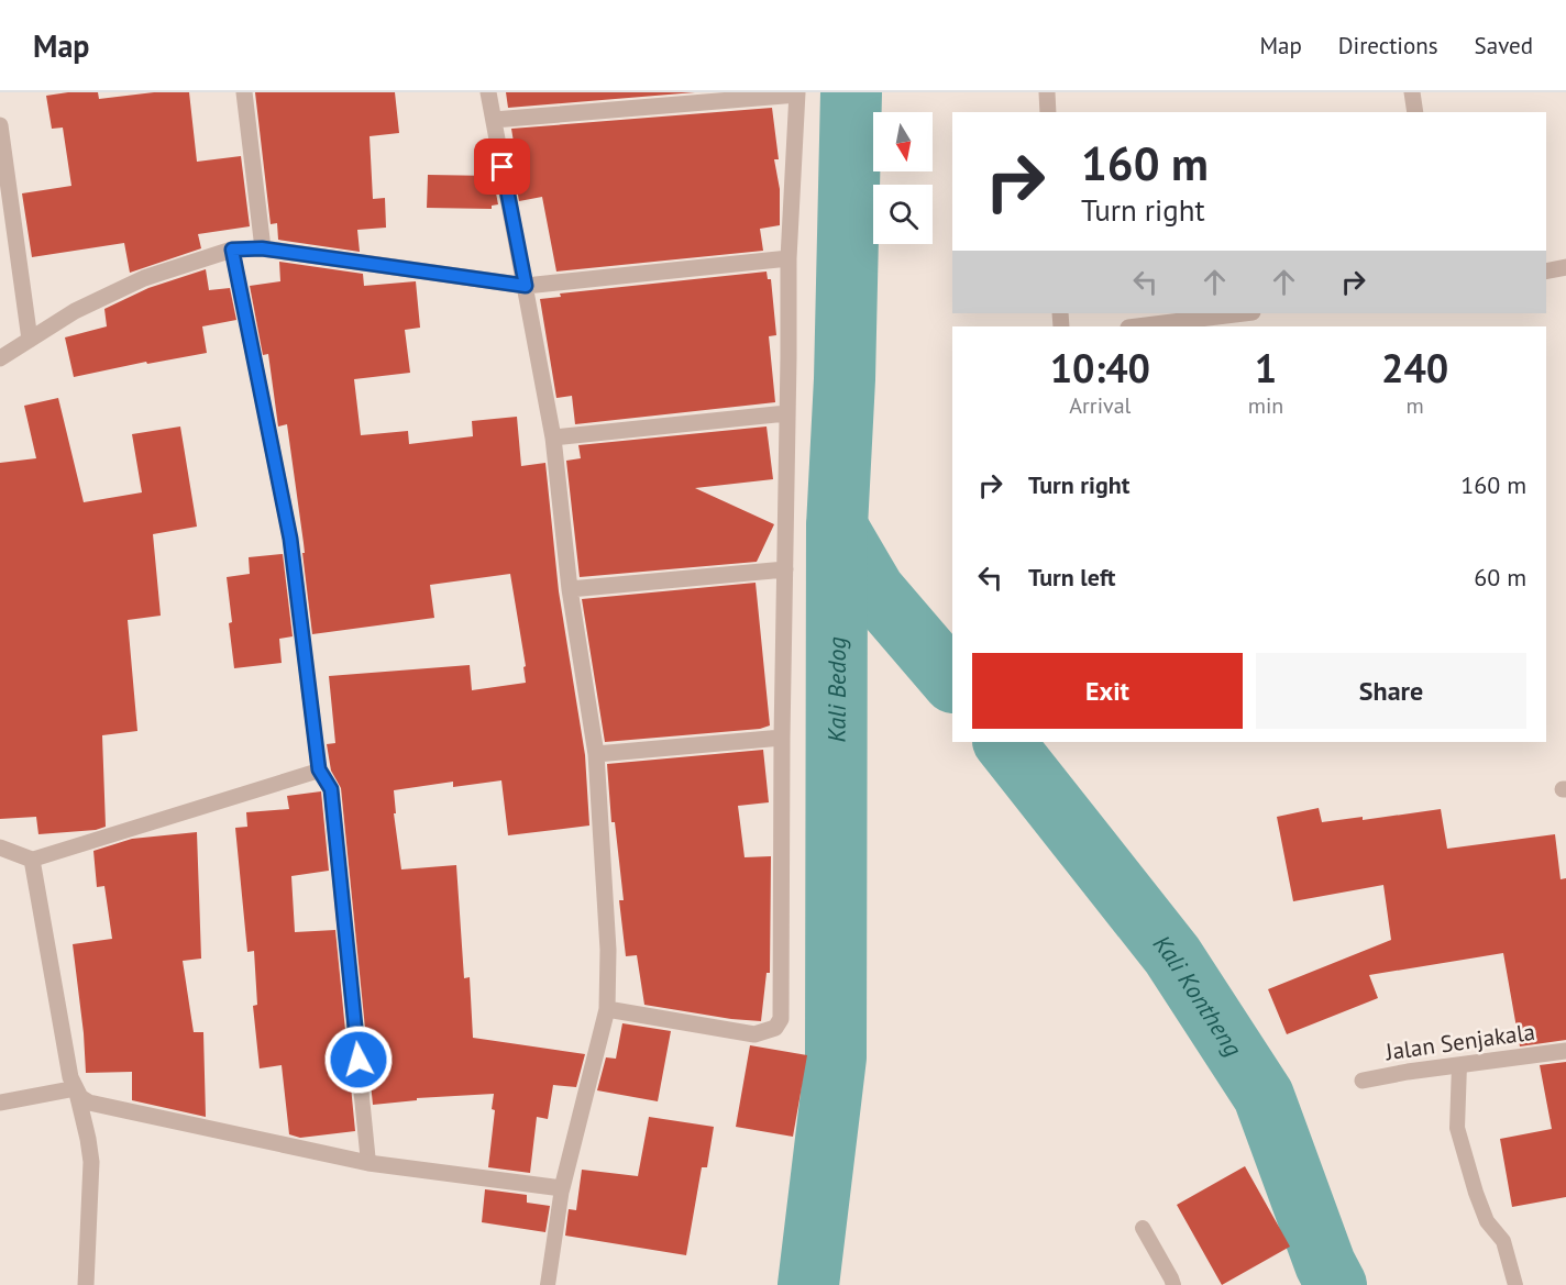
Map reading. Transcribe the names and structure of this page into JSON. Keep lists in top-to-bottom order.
{
  "streets": {
    "street": ["Jalan Senjakala"]
  },
  "water": ["Kali Bedog", "Kali Kontheng"],
  "north": "bottom",
  "page": {
    "header": "Map",
    "nav": ["Map", "Directions", "Saved"],
    "turn": ["160 m", "Turn right"],
    "eta": [
      "10:40",
      "Arrival",
      "1",
      "min",
      "240",
      "m"
    ],
    "list": [
      {
        "name": "Turn right",
        "value": "160 m"
      },
      {
        "name": "Turn left",
        "value": "60 m"
      }
    ],
    "buttons": ["Exit", "Share"]
  }
}
